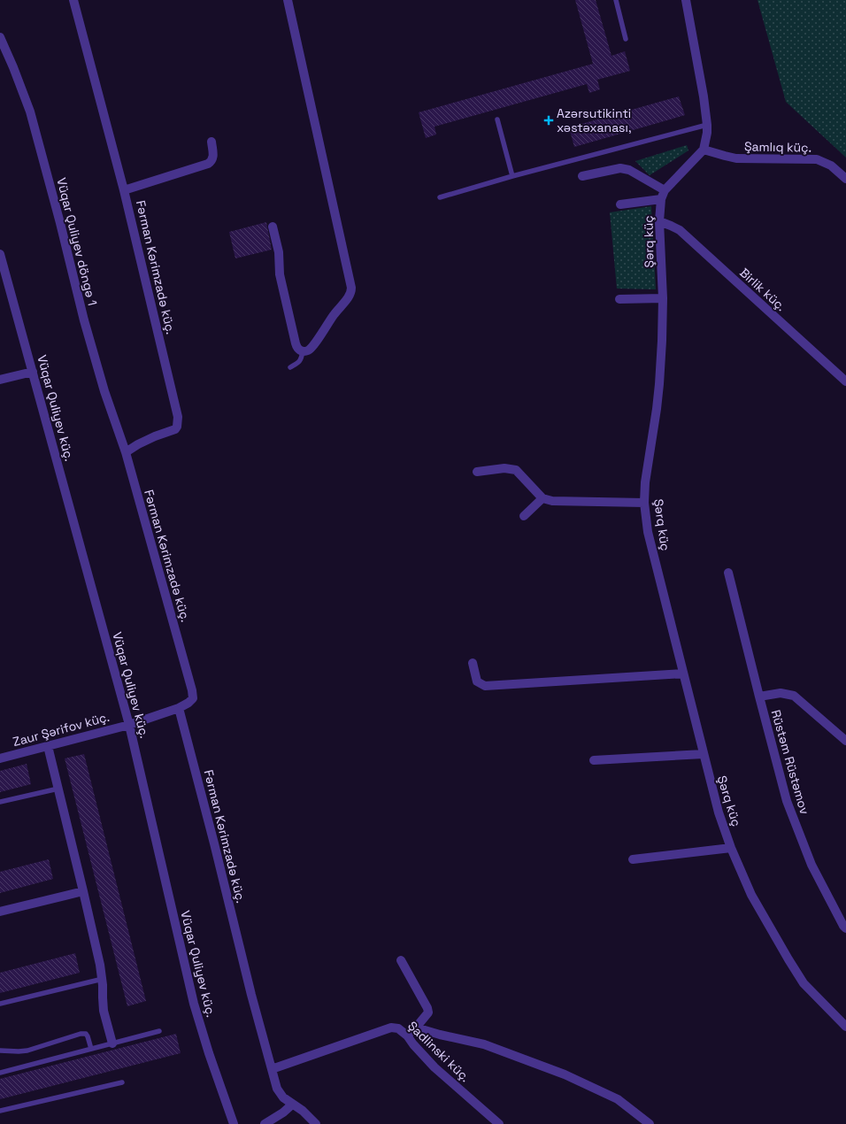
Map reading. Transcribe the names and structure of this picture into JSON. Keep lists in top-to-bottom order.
{
  "streets": {
    "street": [
      "Şamlıq küç.",
      "Vüqar Quliyev döngə 1",
      "Şərq küç",
      "Fərman Kərimzadə küç.",
      "Birlik küç.",
      "Vüqar Quliyev küç.",
      "Zaur Şərifov küç.",
      "Rüstəm Rüstəmov",
      "Şadlinski küç."
    ]
  },
  "crossings": [
    ["Şamlıq küç.", "Şərq küç"],
    ["Vüqar Quliyev döngə 1", "Fərman Kərimzadə küç."],
    ["Şərq küç", "Birlik küç."],
    ["Fərman Kərimzadə küç.", "Zaur Şərifov küç."],
    ["Fərman Kərimzadə küç.", "Şadlinski küç."],
    ["Vüqar Quliyev küç.", "Zaur Şərifov küç."]
  ],
  "places": {
    "health": ["Azərsutikinti xəstəxanası,"]
  }
}
